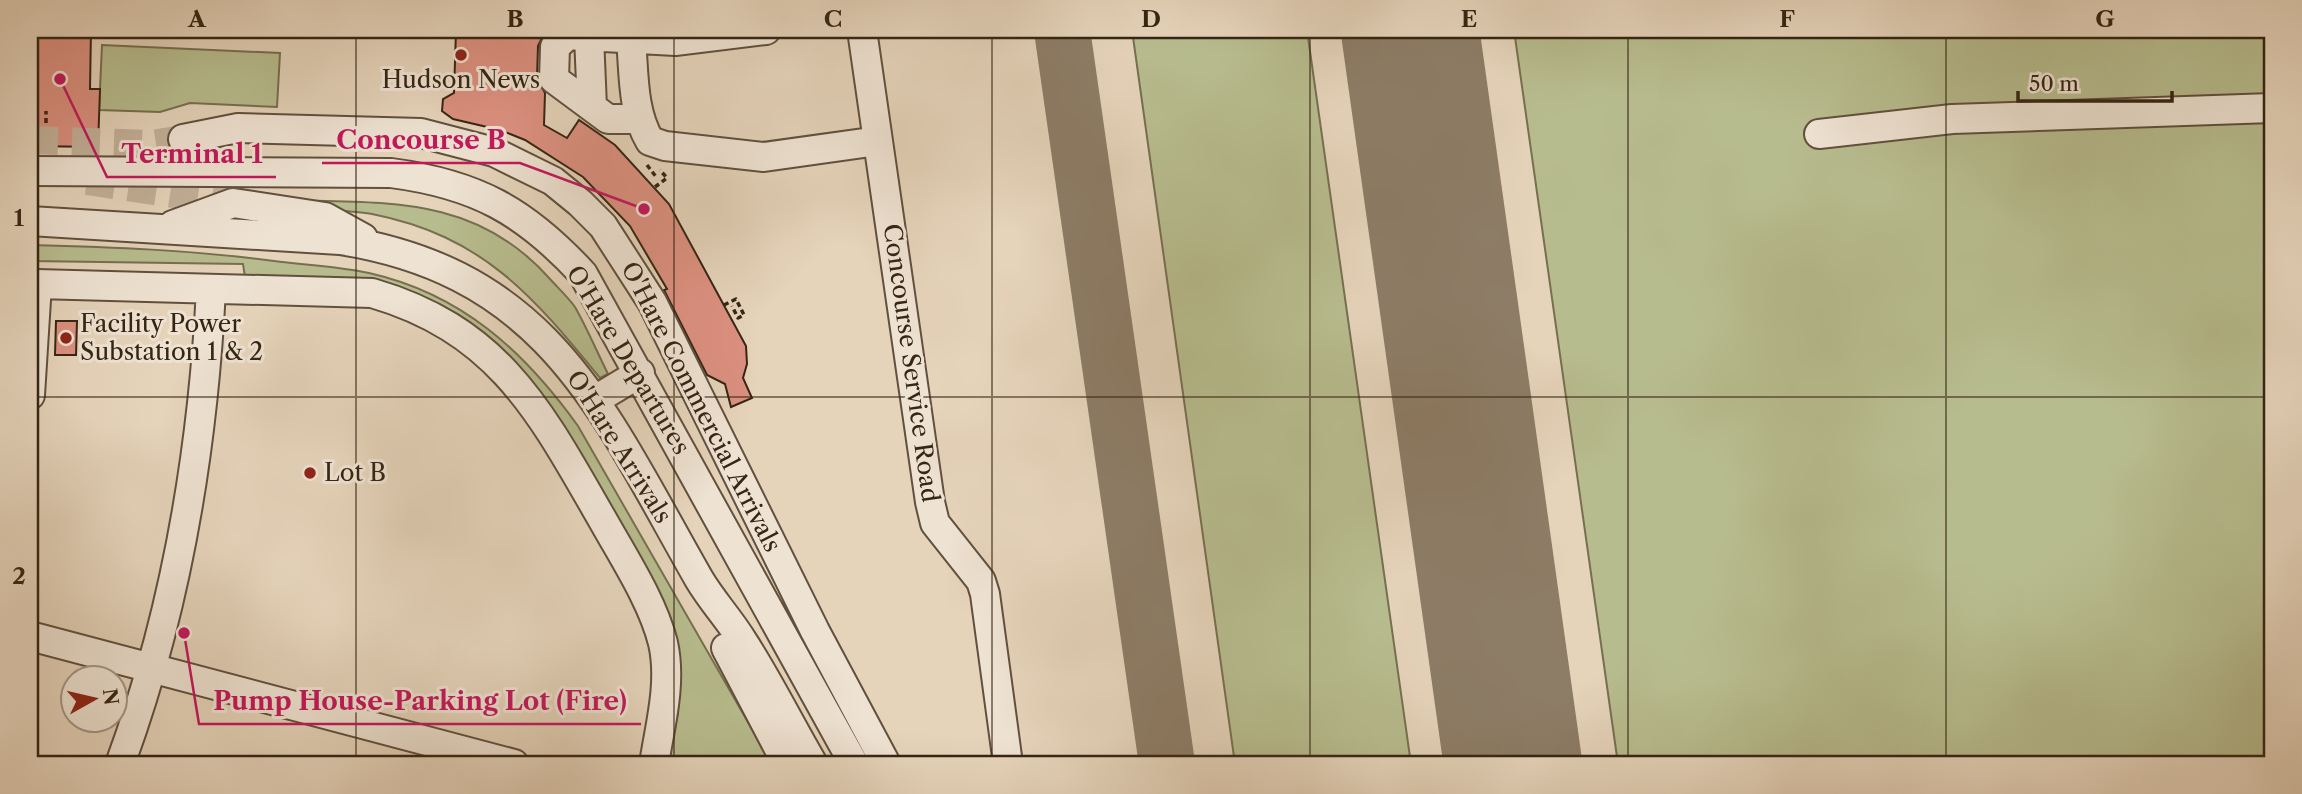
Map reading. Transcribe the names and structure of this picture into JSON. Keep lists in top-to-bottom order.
{
  "streets": {
    "street": [
      "O'Hare Departures",
      "Concourse Service Road",
      "O'Hare Commercial Arrivals",
      "O'Hare Arrivals"
    ]
  },
  "places": [
    "Hudson News",
    "Terminal 1",
    "Concourse B",
    "Facility Power Substation 1 & 2",
    "Lot B",
    "Pump House-Parking Lot (Fire)"
  ],
  "scale_bar": "50 m",
  "north": "right",
  "grid": {
    "columns": [
      "A",
      "B",
      "C",
      "D",
      "E",
      "F",
      "G"
    ],
    "rows": ["1", "2"]
  }
}
